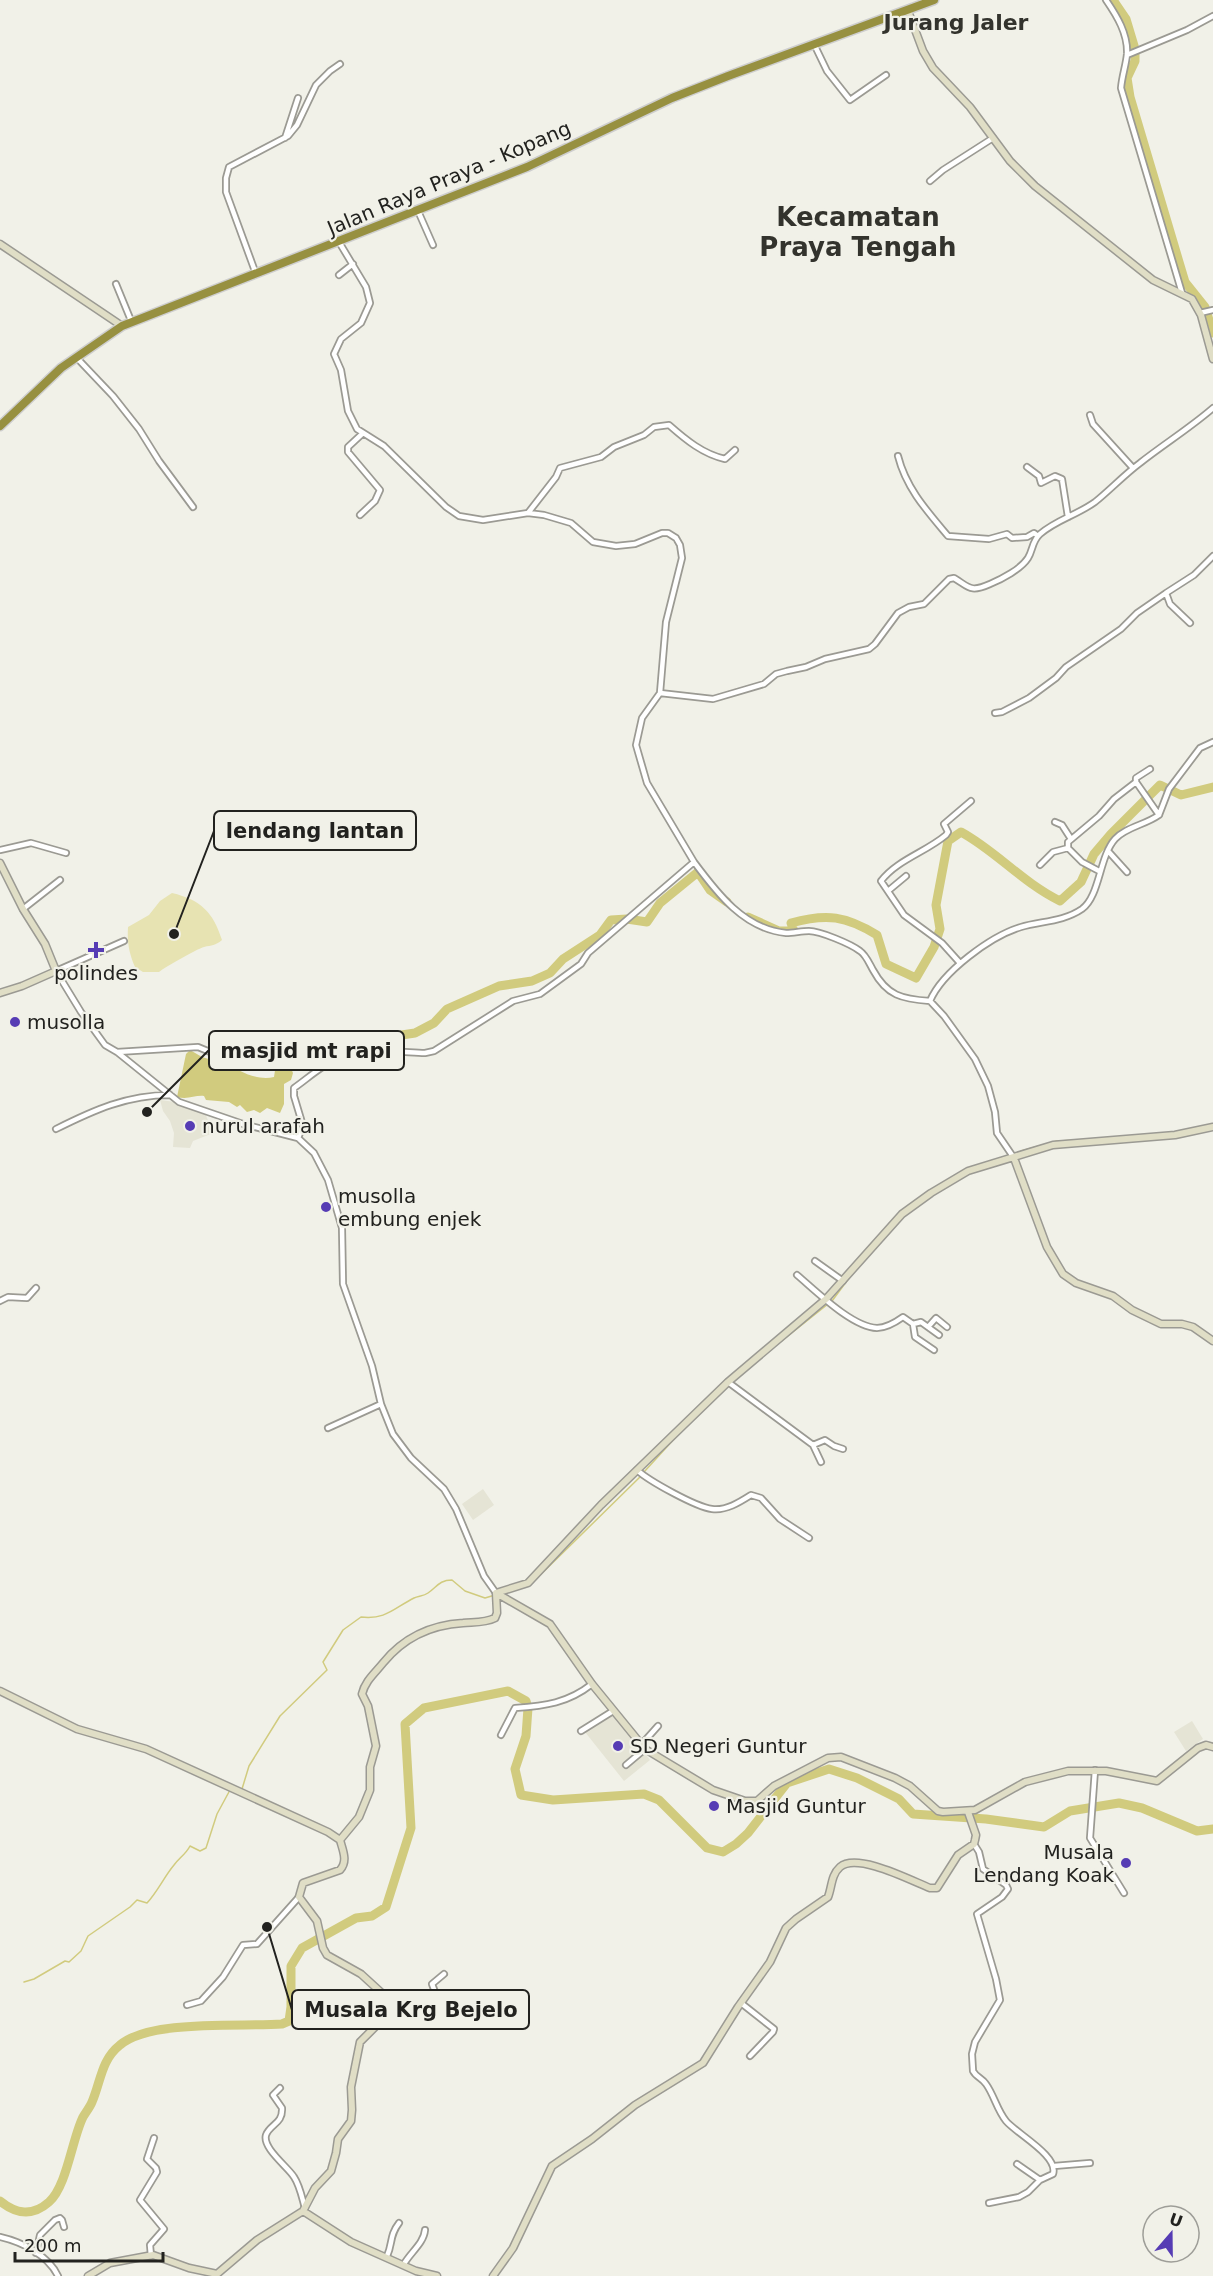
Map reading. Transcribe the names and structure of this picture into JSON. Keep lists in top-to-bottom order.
{
  "streets": {
    "highway": ["Jalan Raya Praya - Kopang"]
  },
  "districts": ["Jurang Jaler", "Kecamatan Praya Tengah"],
  "places": {
    "other": [
      "lendang lantan",
      "musolla",
      "masjid mt rapi",
      "nurul arafah",
      "musolla embung enjek",
      "SD Negeri Guntur",
      "Masjid Guntur",
      "Musala Lendang Koak",
      "Musala Krg Bejelo"
    ],
    "health": ["polindes"]
  },
  "scale_bar": "200 m",
  "north": "top"
}
